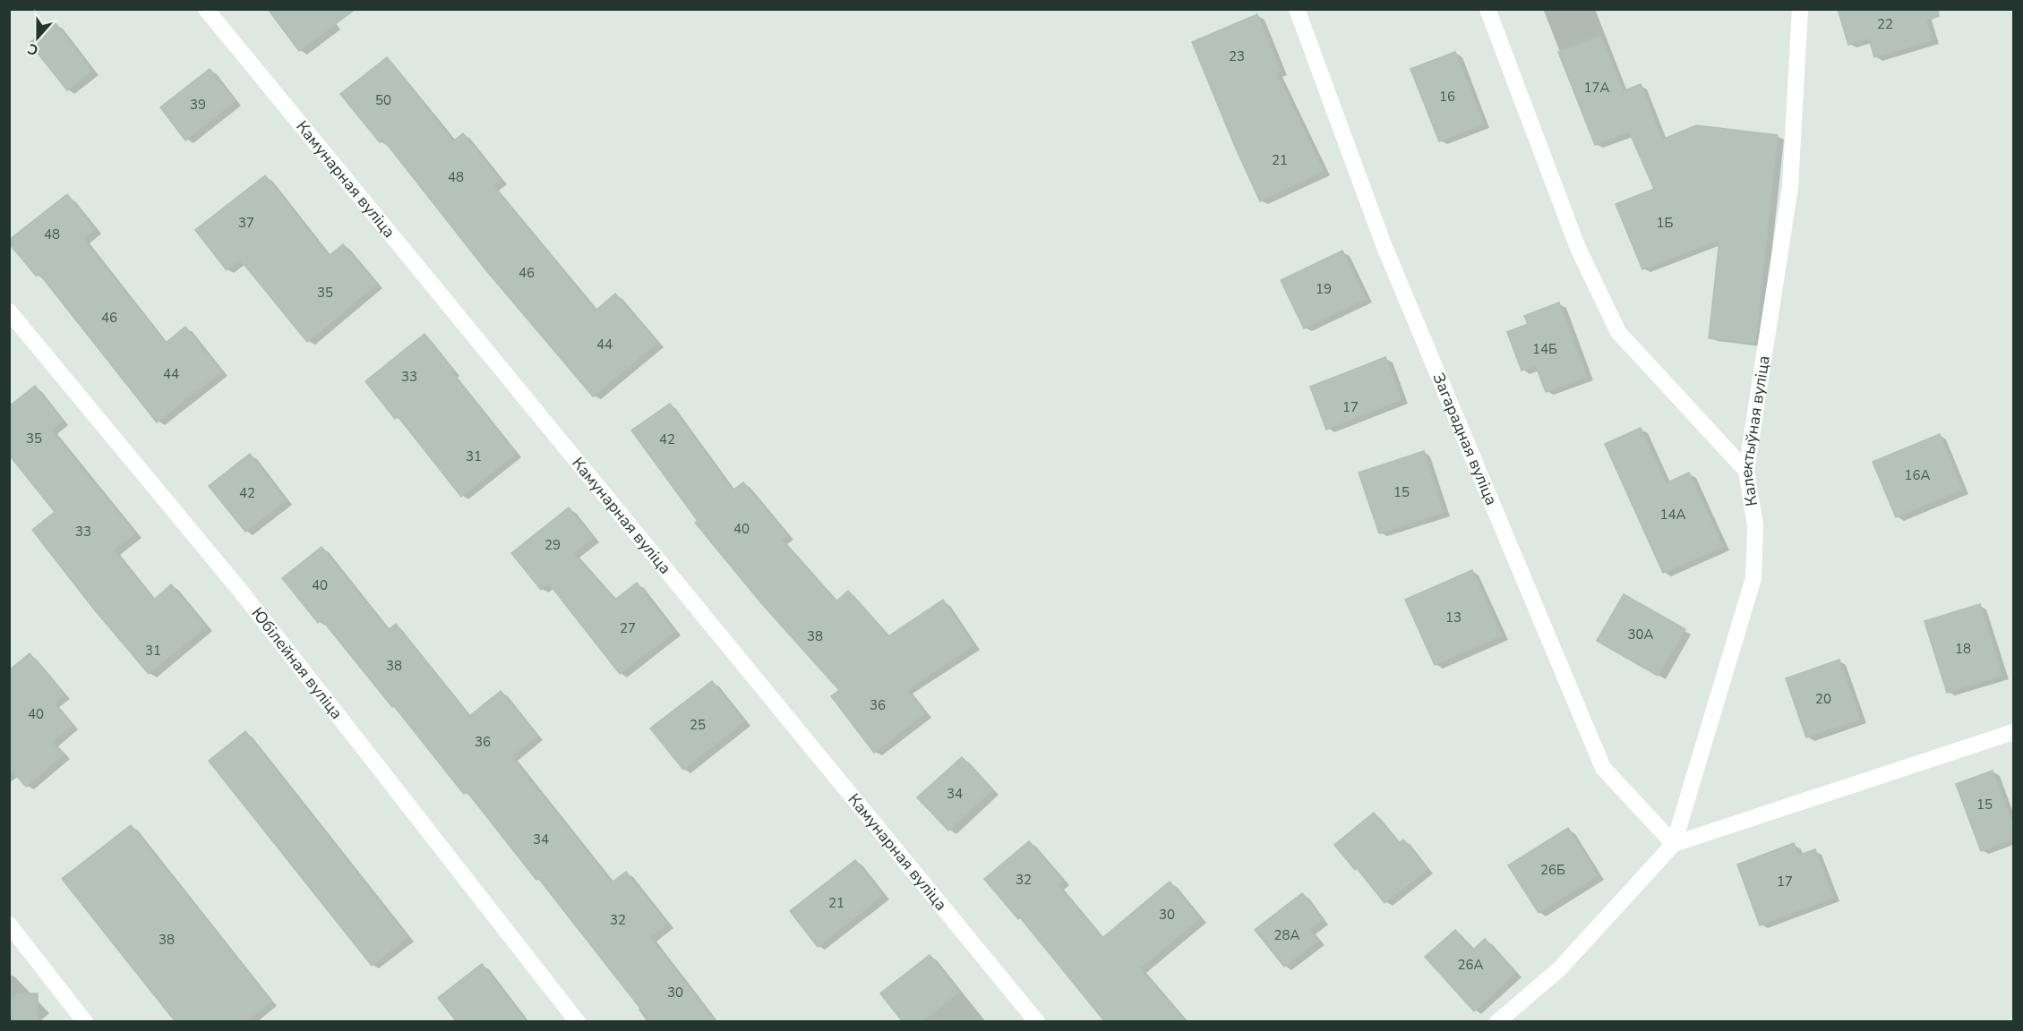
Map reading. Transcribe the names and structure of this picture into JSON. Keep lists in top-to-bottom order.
{
  "streets": {
    "street": [
      "Камунарная вуліца",
      "Калектыўная вуліца",
      "Загарадная вуліца",
      "Юбілейная вуліца"
    ]
  },
  "crossings": [
    ["Калектыўная вуліца", "Загарадная вуліца"]
  ],
  "house_numbers": [
    "22",
    "23",
    "17А",
    "16",
    "50",
    "39",
    "21",
    "48",
    "37",
    "1Б",
    "48",
    "46",
    "19",
    "35",
    "46",
    "44",
    "14Б",
    "44",
    "33",
    "17",
    "35",
    "42",
    "31",
    "16А",
    "15",
    "42",
    "14А",
    "40",
    "33",
    "29",
    "40",
    "13",
    "27",
    "30А",
    "38",
    "18",
    "31",
    "38",
    "20",
    "36",
    "40",
    "25",
    "36",
    "34",
    "15",
    "34",
    "26Б",
    "32",
    "17",
    "21",
    "30",
    "32",
    "28А",
    "38",
    "26А",
    "30"
  ],
  "north": "bottom"
}
